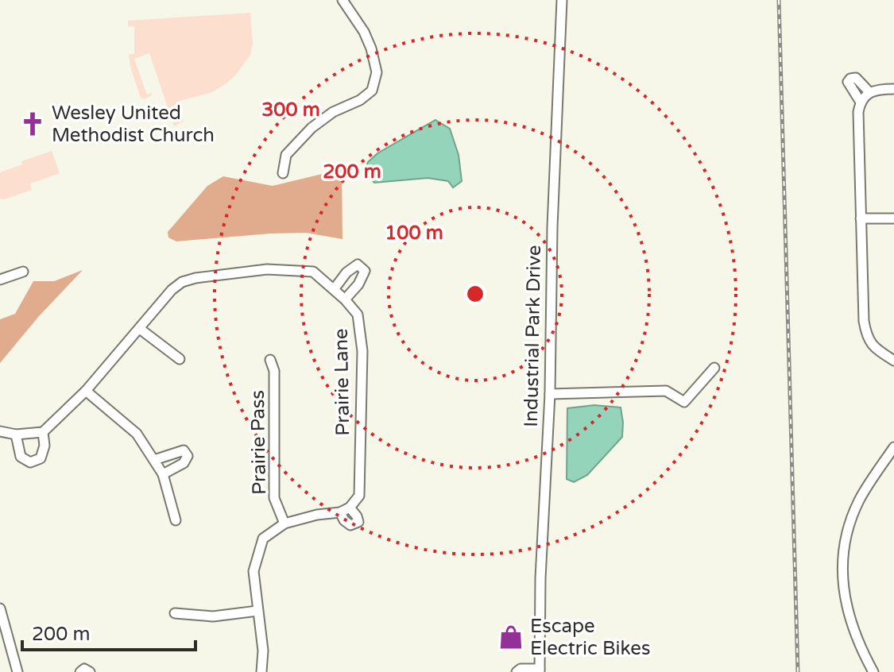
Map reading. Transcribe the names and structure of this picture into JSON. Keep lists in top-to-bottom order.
{
  "streets": {
    "street": ["Industrial Park Drive", "Prairie Lane", "Prairie Pass"]
  },
  "places": {
    "church": ["Wesley United Methodist Church"],
    "shop": ["Escape Electric Bikes"]
  },
  "scale_bar": "200 m",
  "rings": ["300 m", "200 m", "100 m"]
}
